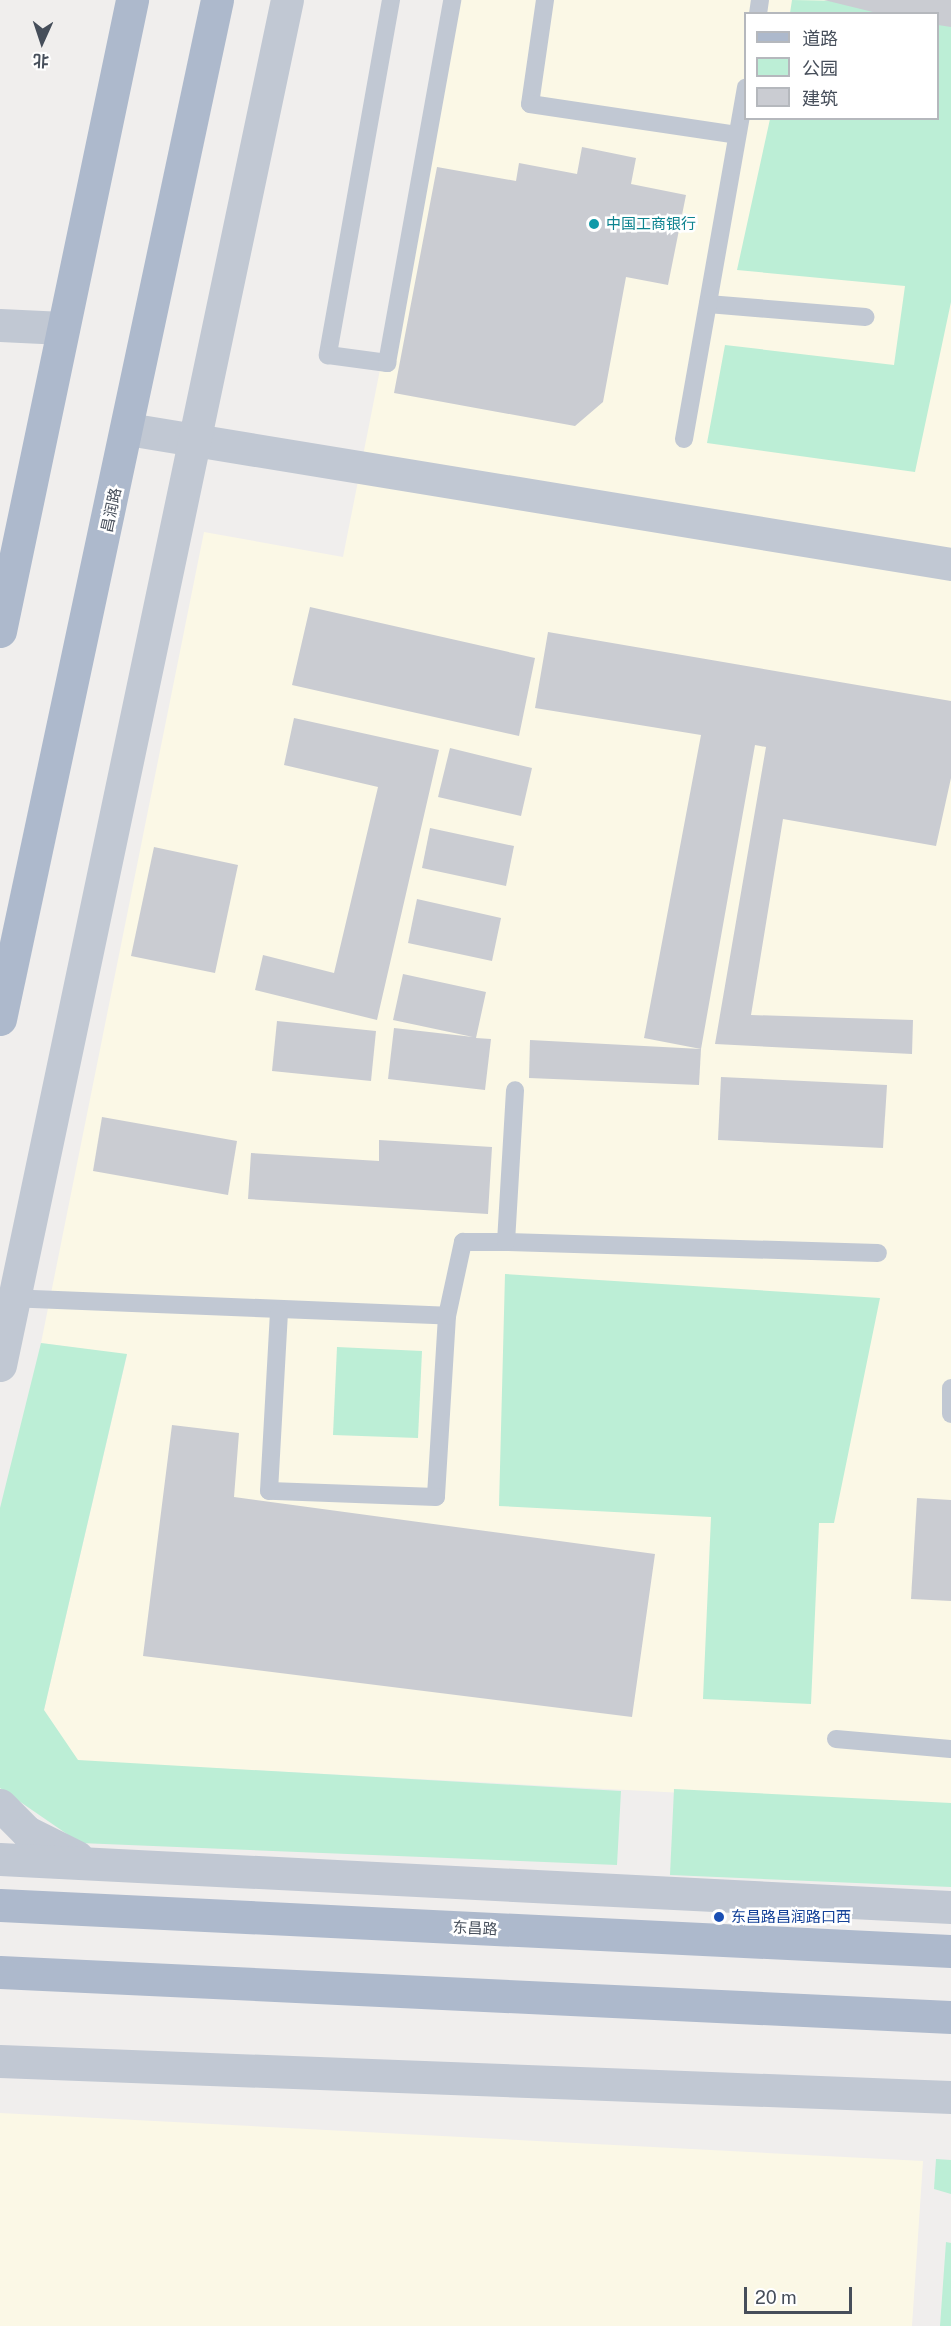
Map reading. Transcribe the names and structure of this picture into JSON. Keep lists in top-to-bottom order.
{
  "streets": {
    "main road": ["昌润路", "东昌路"]
  },
  "places": ["中国工商银行", "东昌路昌润路口西"],
  "legend": ["道路", "公园", "建筑"],
  "scale_bar": "20 m",
  "north": "bottom"
}
